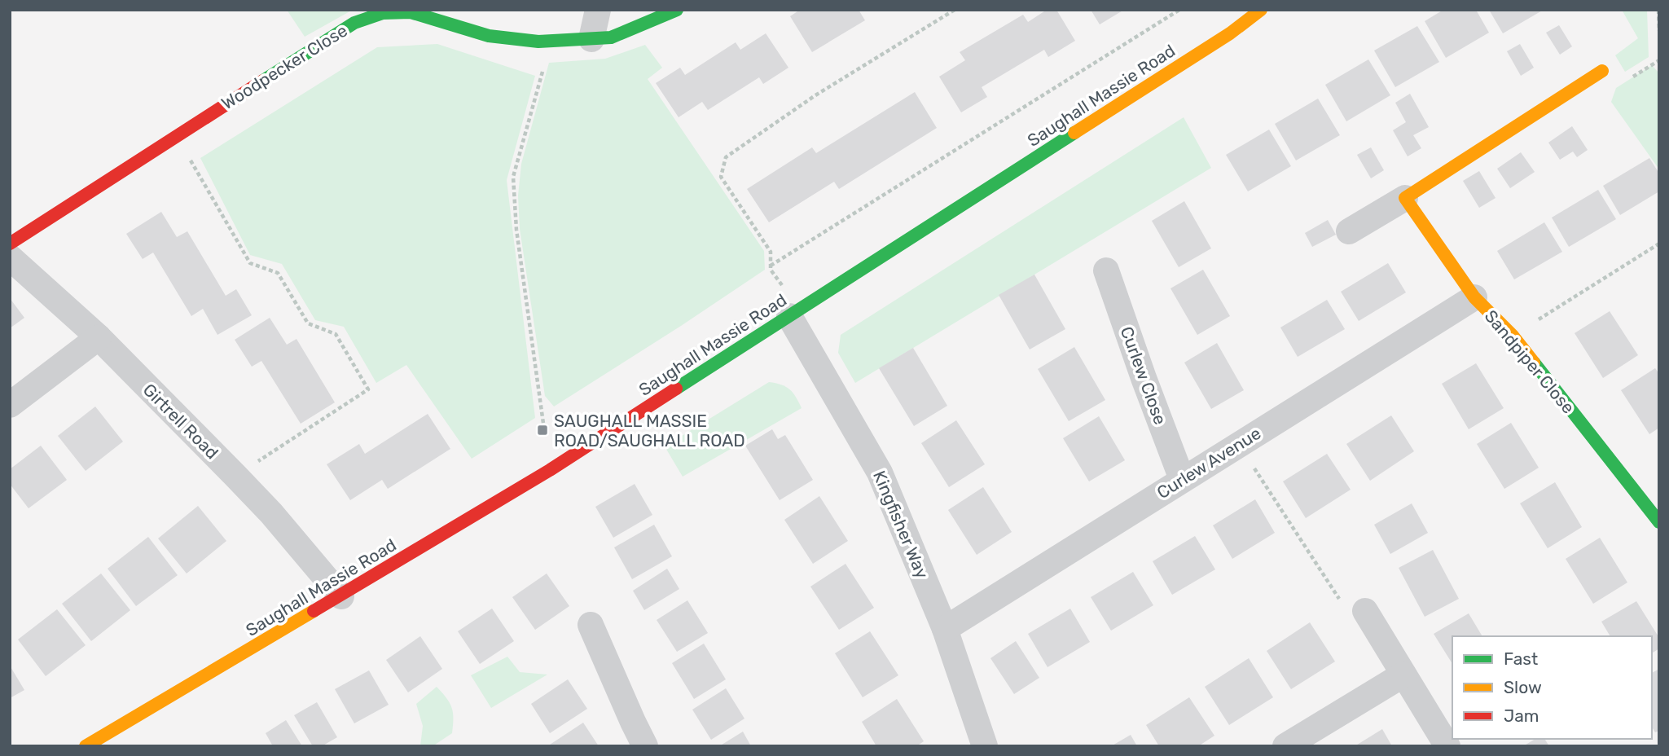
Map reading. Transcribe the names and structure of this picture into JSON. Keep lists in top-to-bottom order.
{
  "streets": {
    "street": [
      "Woodpecker Close",
      "Saughall Massie Road",
      "Sandpiper Close",
      "Curlew Close",
      "Girtrell Road",
      "Curlew Avenue",
      "Kingfisher Way"
    ]
  },
  "crossings": [
    ["Saughall Massie Road", "Girtrell Road"],
    ["Saughall Massie Road", "Kingfisher Way"],
    ["Sandpiper Close", "Curlew Avenue"],
    ["Curlew Close", "Curlew Avenue"],
    ["Curlew Avenue", "Kingfisher Way"]
  ],
  "places": {
    "transit": ["SAUGHALL MASSIE ROAD/SAUGHALL ROAD"]
  },
  "legend": ["Fast", "Slow", "Jam"]
}
